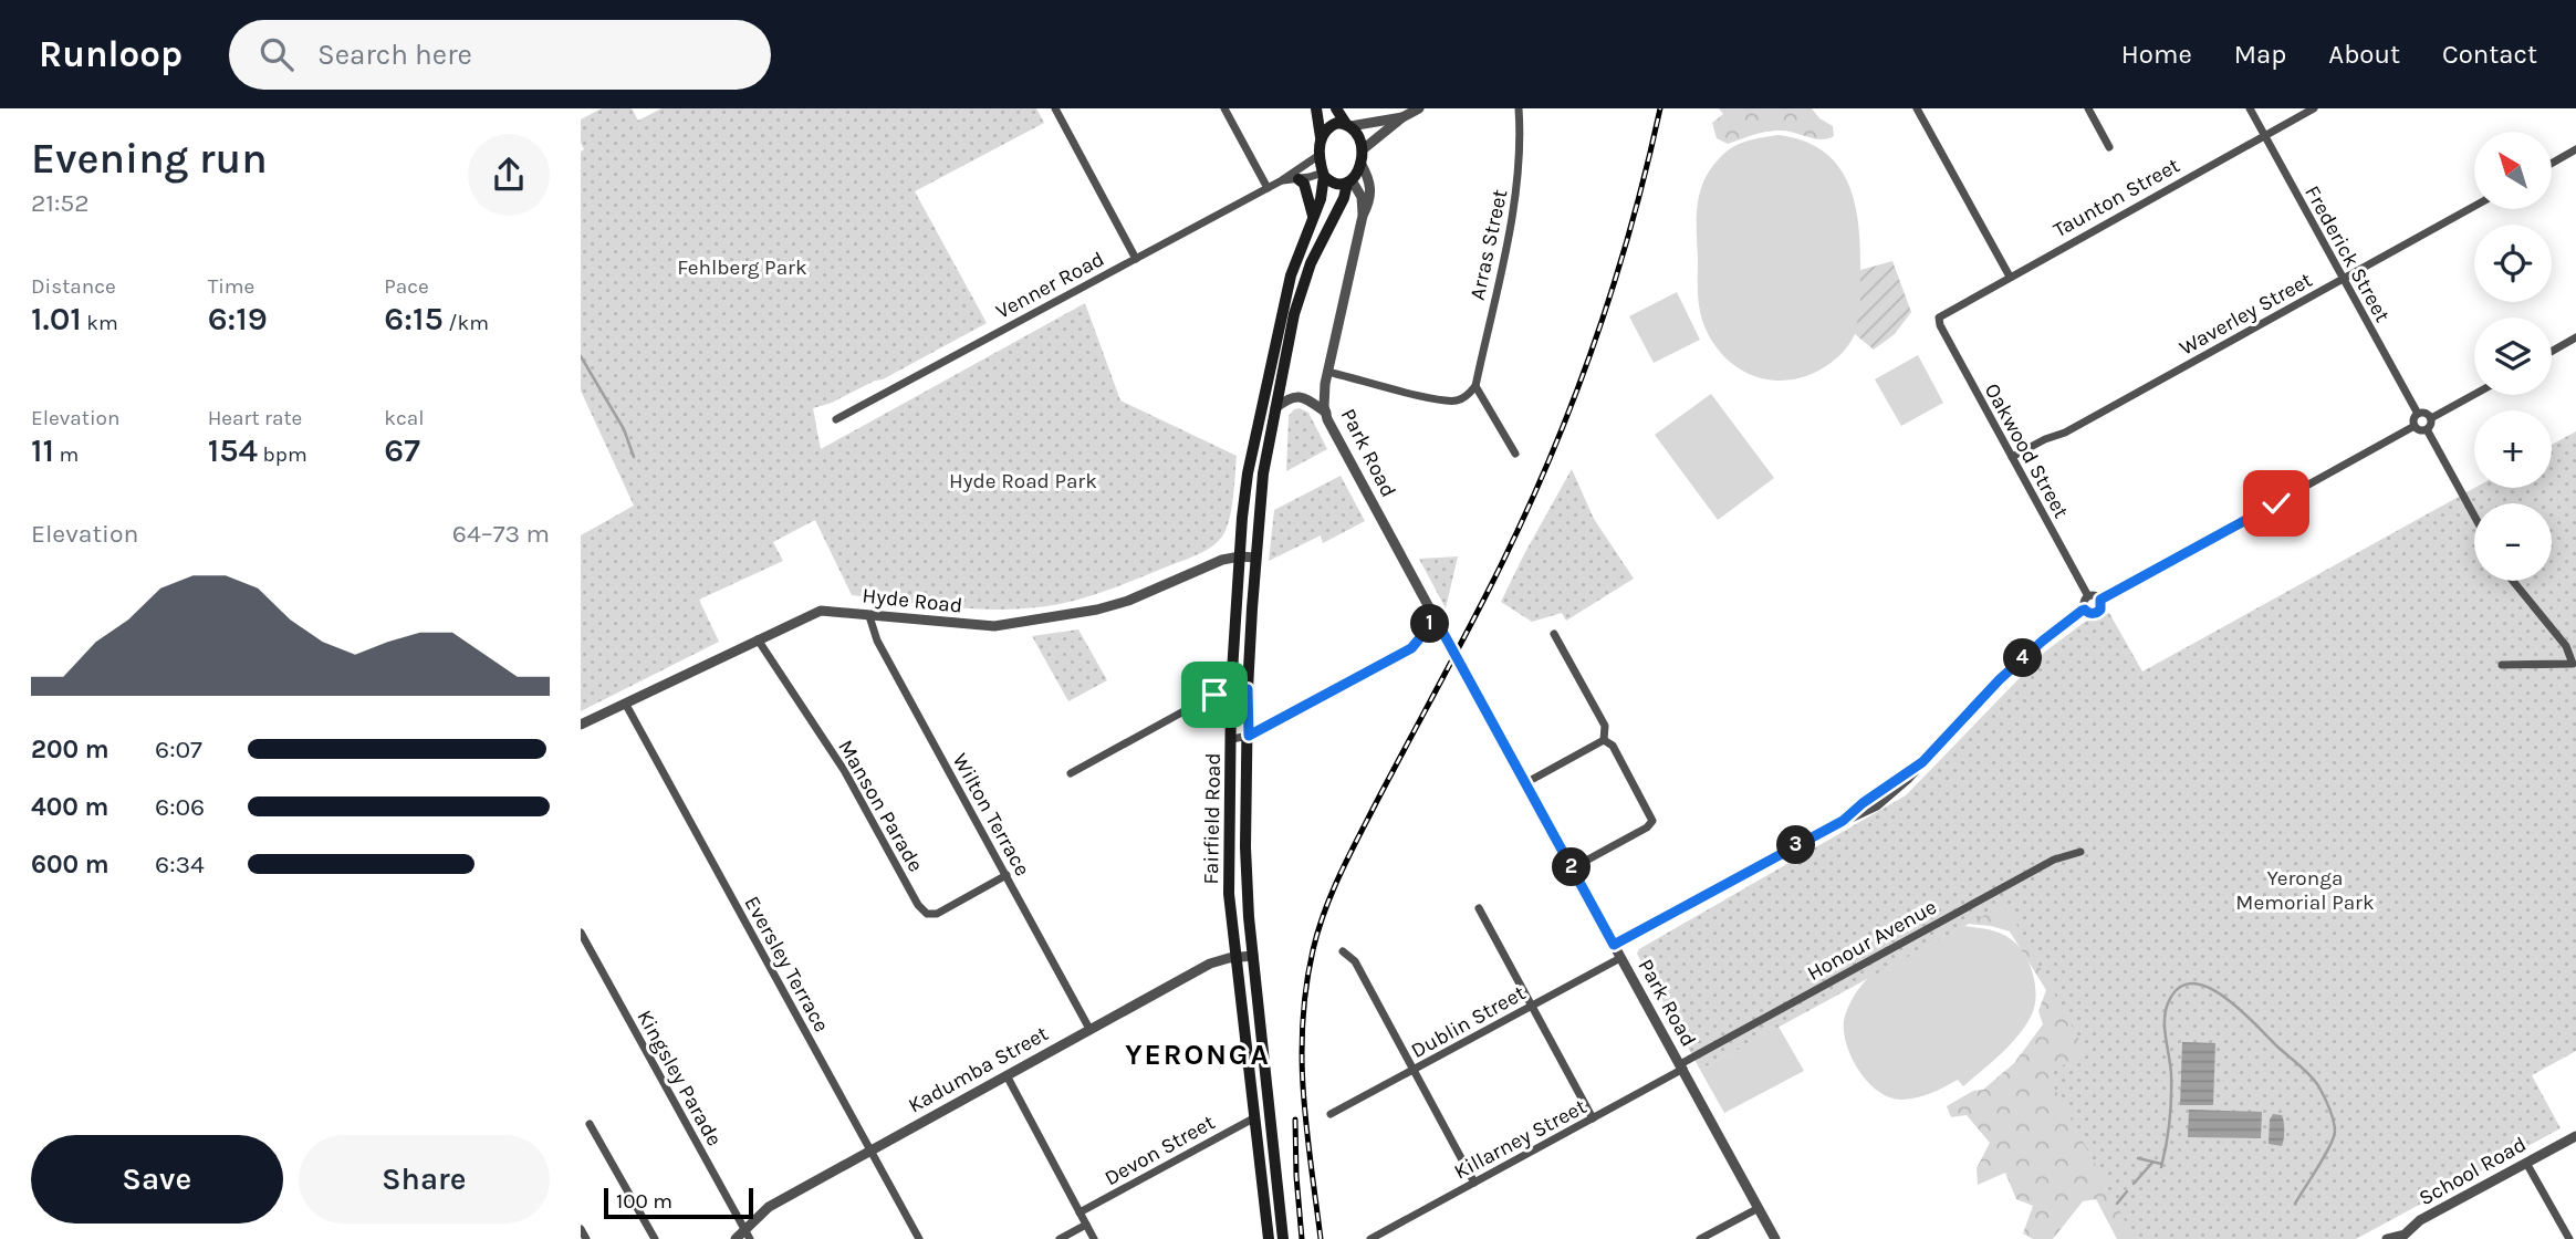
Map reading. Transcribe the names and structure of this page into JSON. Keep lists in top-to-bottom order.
{
  "streets": {
    "main road": ["Fairfield Road"],
    "street": [
      "Taunton Street",
      "Arras Street",
      "Frederick Street",
      "Venner Road",
      "Waverley Street",
      "Oakwood Street",
      "Park Road",
      "Hyde Road",
      "Manson Parade",
      "Wilton Terrace",
      "Honour Avenue",
      "Eversley Terrace",
      "Dublin Street",
      "Kadumba Street",
      "Kingsley Parade",
      "Killarney Street",
      "Devon Street",
      "School Road"
    ]
  },
  "crossings": [
    ["Taunton Street", "Frederick Street"],
    ["Taunton Street", "Oakwood Street"],
    ["Frederick Street", "Waverley Street"],
    ["Venner Road", "Fairfield Road"],
    ["Waverley Street", "Oakwood Street"],
    ["Park Road", "Honour Avenue"],
    ["Park Road", "Dublin Street"],
    ["Park Road", "Killarney Street"],
    ["Hyde Road", "Manson Parade"],
    ["Hyde Road", "Wilton Terrace"],
    ["Hyde Road", "Fairfield Road"],
    ["Hyde Road", "Eversley Terrace"],
    ["Manson Parade", "Wilton Terrace"],
    ["Wilton Terrace", "Kadumba Street"],
    ["Fairfield Road", "Kadumba Street"],
    ["Fairfield Road", "Devon Street"],
    ["Honour Avenue", "Killarney Street"],
    ["Eversley Terrace", "Kadumba Street"],
    ["Kadumba Street", "Kingsley Parade"]
  ],
  "districts": ["YERONGA"],
  "parks": ["Fehlberg Park", "Hyde Road Park", "Yeronga Memorial Park"],
  "scale_bar": "100 m",
  "north": "top left",
  "page": {
    "header": "Runloop",
    "search": "Search here",
    "nav": [
      "Home",
      "Map",
      "About",
      "Contact"
    ],
    "heading": ["Evening run", "21:52"],
    "map_buttons": ["+", "−"],
    "stats": [
      ["Distance", "1.01 km"],
      ["Time", "6:19"],
      ["Pace", "6:15 /km"],
      ["Elevation", "11 m"],
      ["Heart rate", "154 bpm"],
      ["kcal", "67"]
    ],
    "chart": ["Elevation", "64–73 m"],
    "pins": [
      "1",
      "4",
      "3",
      "2"
    ],
    "list": [
      {
        "name": "200 m",
        "note": "6:07"
      },
      {
        "name": "400 m",
        "note": "6:06"
      },
      {
        "name": "600 m",
        "note": "6:34"
      }
    ],
    "buttons": ["Save", "Share"],
    "scale": "100 m"
  }
}
